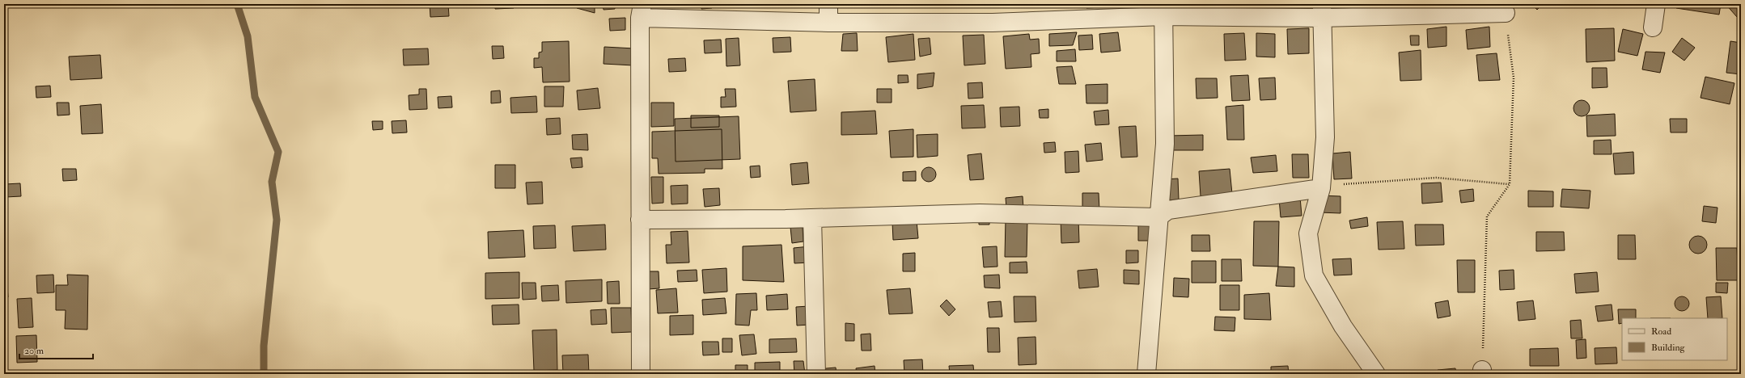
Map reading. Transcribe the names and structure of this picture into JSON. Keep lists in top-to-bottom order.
{
  "legend": ["Road", "Building"],
  "scale_bar": "20 m"
}
